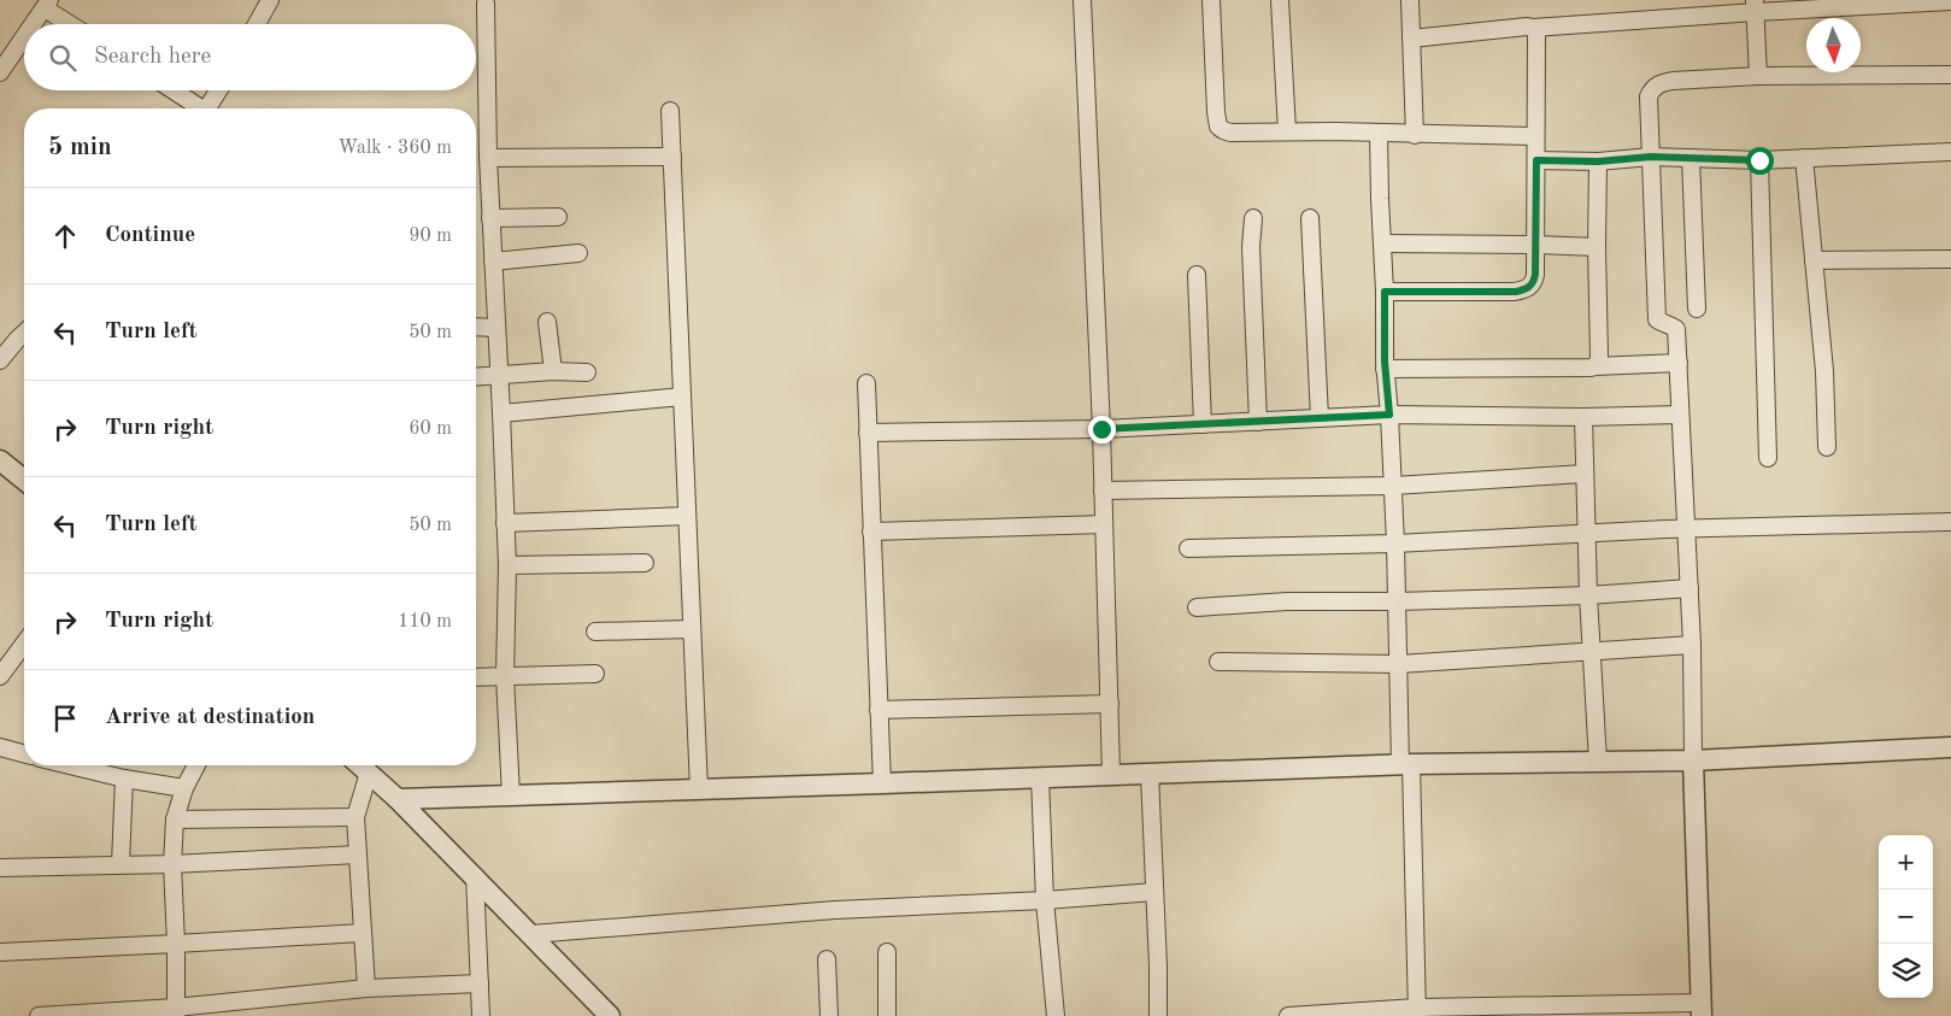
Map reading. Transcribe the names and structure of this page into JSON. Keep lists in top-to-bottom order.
{
  "north": "bottom",
  "page": {
    "search": "Search here",
    "heading": ["5 min", "Walk · 360 m"],
    "list": [
      ["Continue", "90 m"],
      ["Turn left", "50 m"],
      ["Turn right", "60 m"],
      ["Turn left", "50 m"],
      ["Turn right", "110 m"],
      "Arrive at destination"
    ],
    "map_buttons": ["+", "−"]
  }
}
